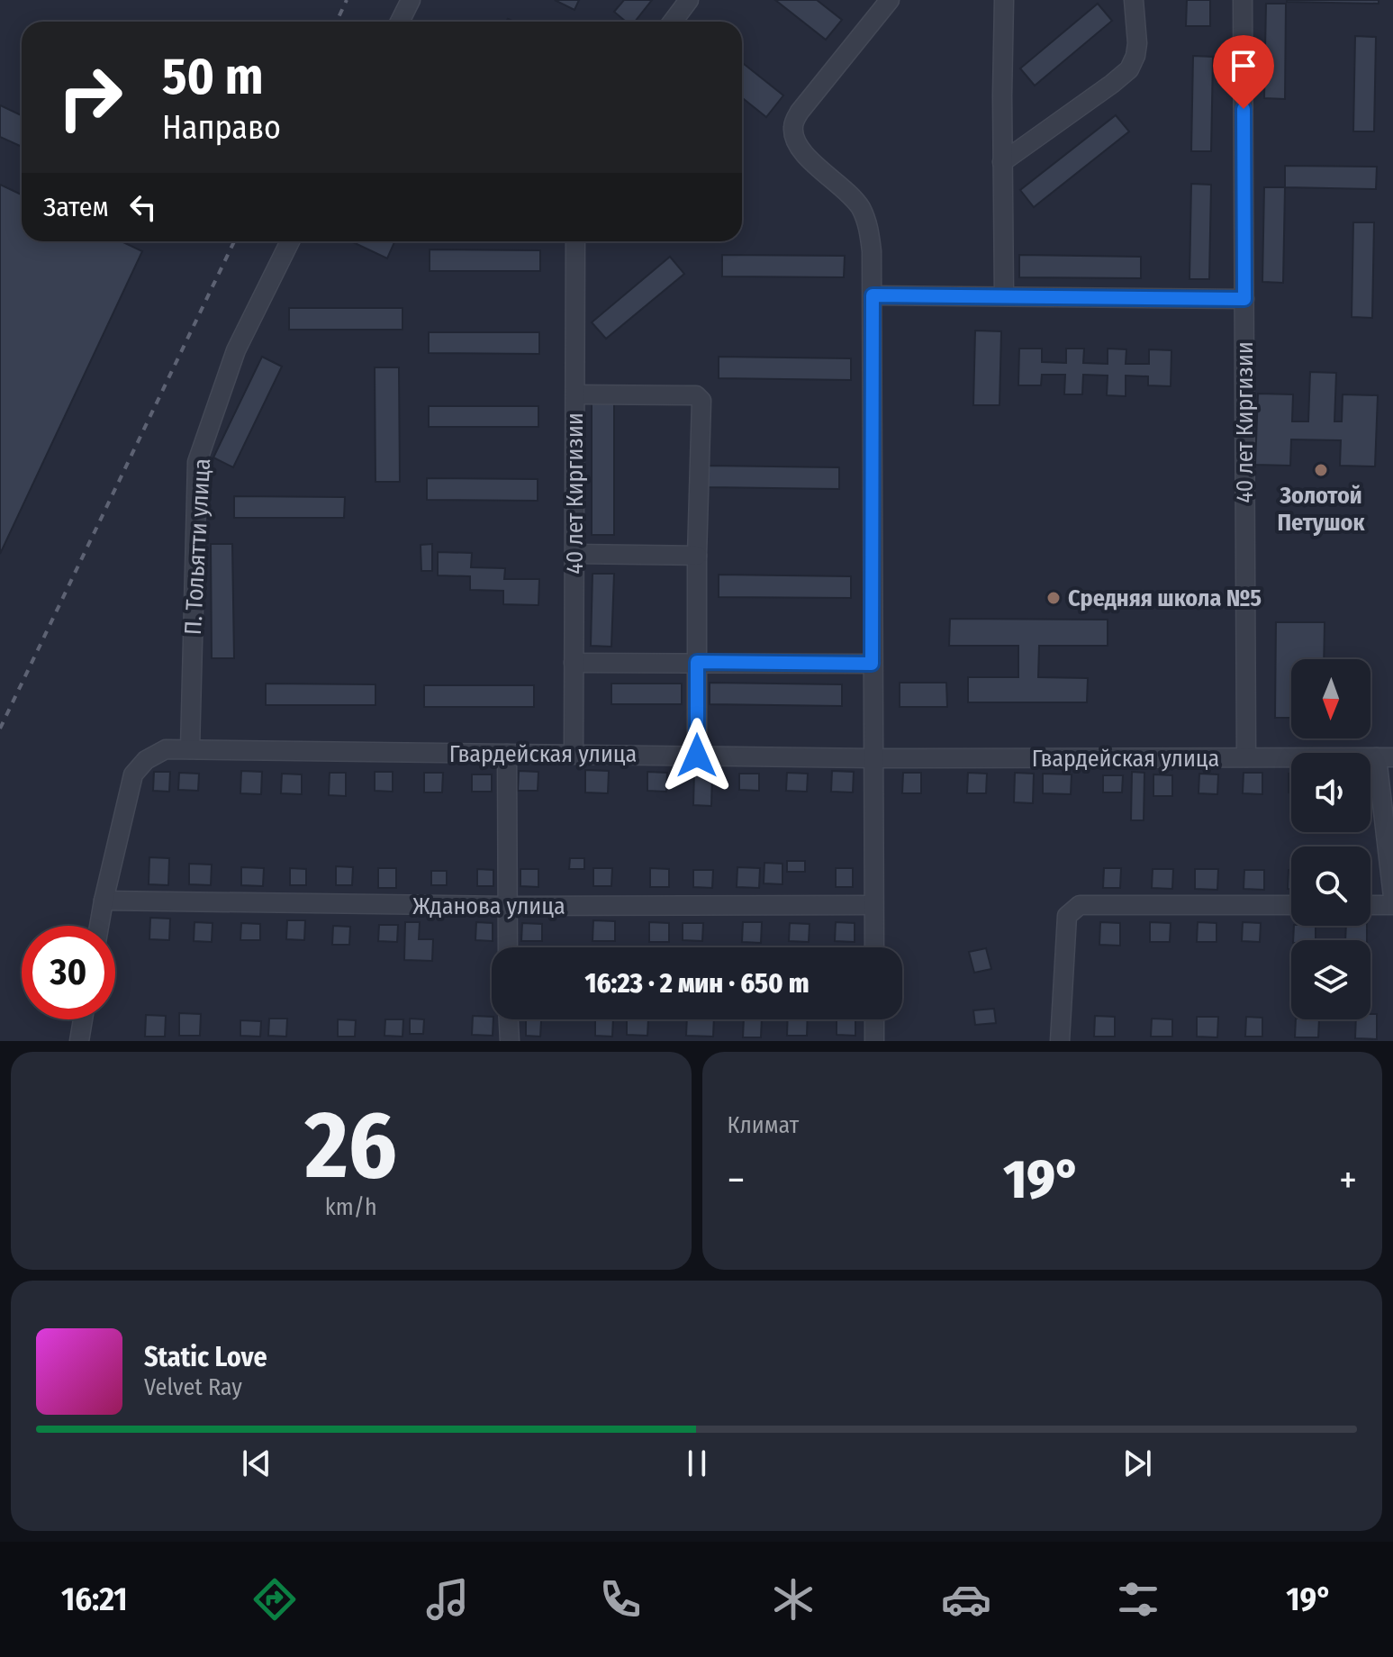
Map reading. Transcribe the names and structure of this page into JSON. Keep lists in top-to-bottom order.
{
  "streets": {
    "street": [
      "40 лет Киргизии",
      "П. Тольятти улица",
      "Гвардейская улица",
      "Жданова улица"
    ]
  },
  "crossings": [
    ["40 лет Киргизии", "Гвардейская улица"],
    ["П. Тольятти улица", "Гвардейская улица"],
    ["Гвардейская улица", "Жданова улица"]
  ],
  "places": ["Золотой Петушок", "Средняя школа №5"],
  "north": "bottom",
  "page": {
    "turn": ["50 m", "Направо"],
    "then": "Затем",
    "limit": "30",
    "trip": "16:23 · 2 мин · 650 m",
    "tile": [
      ["26", "km/h"],
      "Климат"
    ],
    "heat": ["−", "19°", "+"],
    "song": ["Static Love", "Velvet Ray"],
    "tabs": ["16:21", "19°"]
  }
}
